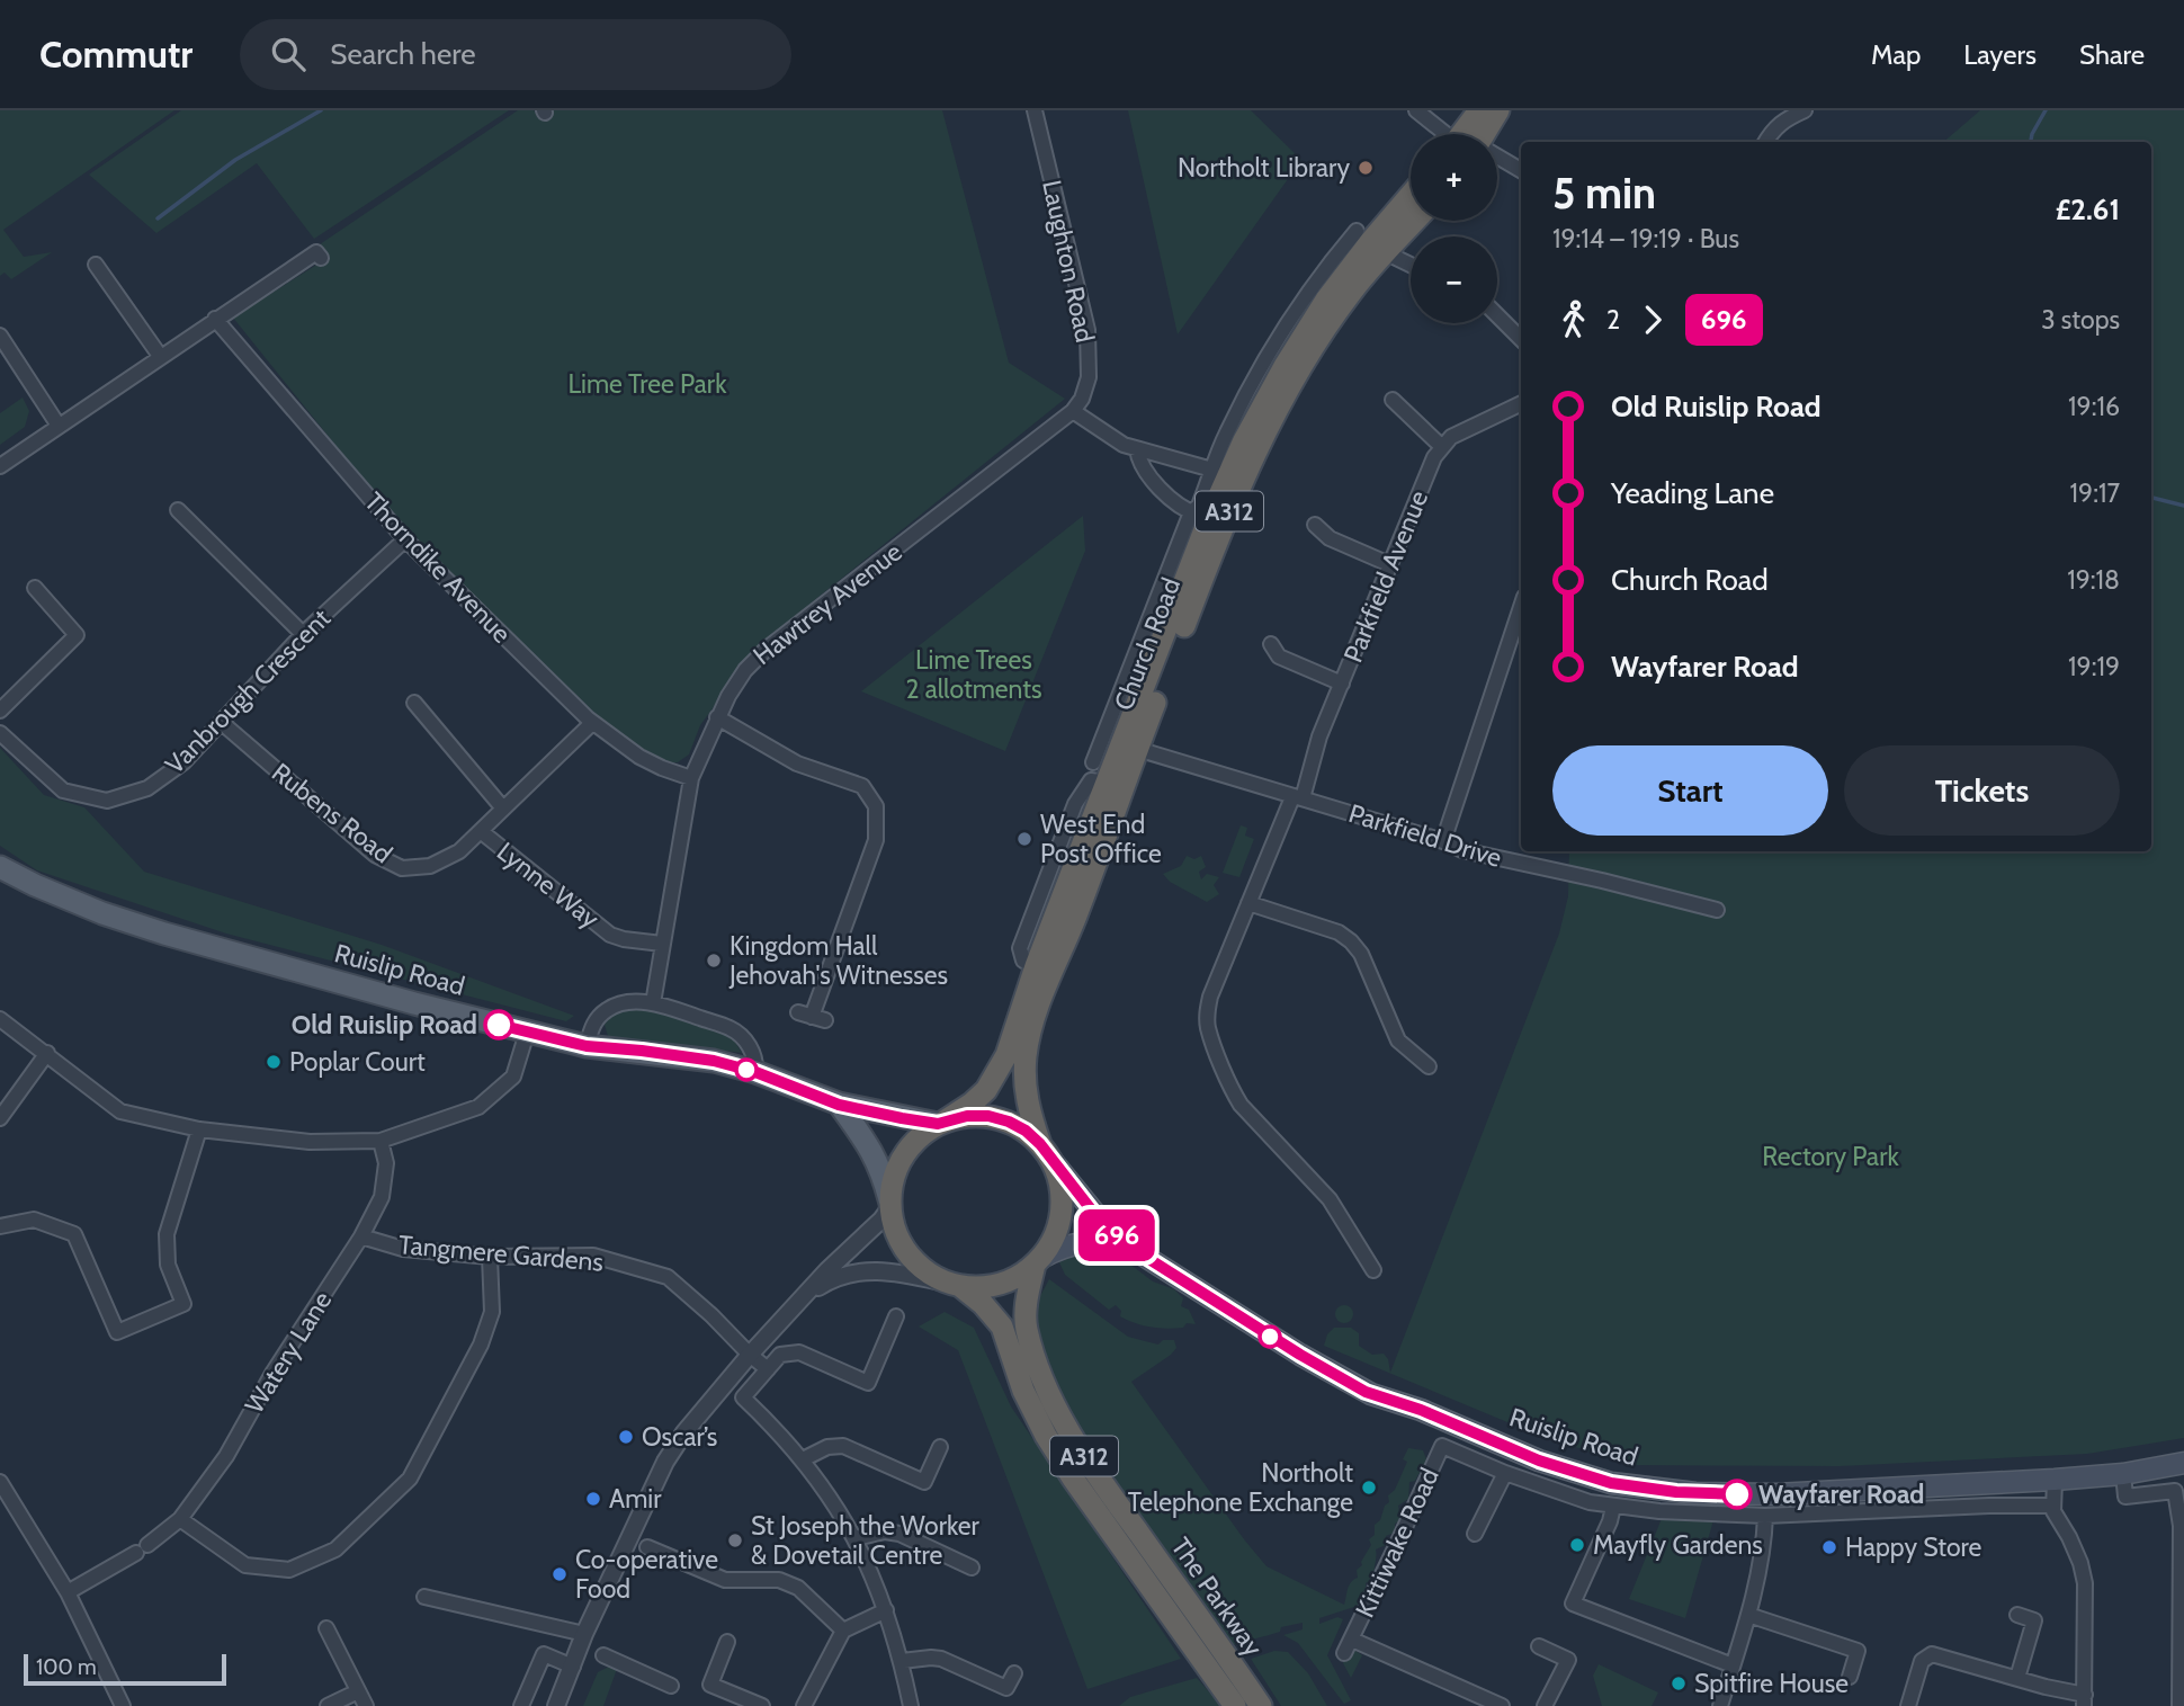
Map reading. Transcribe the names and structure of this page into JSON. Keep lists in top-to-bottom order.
{
  "streets": {
    "highway": ["A312", "Church Road", "The Parkway"],
    "main road": ["Ruislip Road"],
    "street": [
      "Laughton Road",
      "Thorndike Avenue",
      "Parkfield Avenue",
      "Hawtrey Avenue",
      "Vanbrough Crescent",
      "Rubens Road",
      "Parkfield Drive",
      "Lynne Way",
      "Tangmere Gardens",
      "Watery Lane",
      "Kittiwake Road"
    ]
  },
  "crossings": [
    ["Laughton Road", "Hawtrey Avenue"],
    ["A312", "Church Road"],
    ["A312", "Ruislip Road"],
    ["A312", "The Parkway"],
    ["Thorndike Avenue", "Hawtrey Avenue"],
    ["Thorndike Avenue", "Vanbrough Crescent"],
    ["Thorndike Avenue", "Rubens Road"],
    ["Parkfield Avenue", "Parkfield Drive"],
    ["Hawtrey Avenue", "Lynne Way"],
    ["Church Road", "Parkfield Drive"],
    ["Church Road", "Ruislip Road"],
    ["Church Road", "The Parkway"],
    ["Vanbrough Crescent", "Rubens Road"],
    ["Rubens Road", "Lynne Way"],
    ["Ruislip Road", "The Parkway"],
    ["Tangmere Gardens", "Watery Lane"]
  ],
  "parks": ["Lime Tree Park", "Lime Trees 2 allotments", "Rectory Park"],
  "places": [
    "Northolt Library",
    "West End Post Office",
    "Kingdom Hall Jehovah's Witnesses",
    "Old Ruislip Road",
    "Poplar Court",
    "Oscar’s",
    "Northolt Telephone Exchange",
    "Wayfarer Road",
    "Amir",
    "St Joseph the Worker & Dovetail Centre",
    "Mayfly Gardens",
    "Happy Store",
    "Co-operative Food",
    "Spitfire House"
  ],
  "lines": ["bus line 696"],
  "scale_bar": "100 m",
  "page": {
    "header": "Commutr",
    "search": "Search here",
    "nav": ["Map", "Layers", "Share"],
    "on_map": "696",
    "map_buttons": ["+", "−"],
    "heading": ["5 min", "19:14 – 19:19 · Bus", "£2.61"],
    "legs": ["2", "696", "3 stops"],
    "list": [
      {
        "name": "Old Ruislip Road",
        "value": "19:16"
      },
      {
        "name": "Yeading Lane",
        "value": "19:17"
      },
      {
        "name": "Church Road",
        "value": "19:18"
      },
      {
        "name": "Wayfarer Road",
        "value": "19:19"
      }
    ],
    "buttons": ["Start", "Tickets"],
    "scale": "100 m"
  }
}
